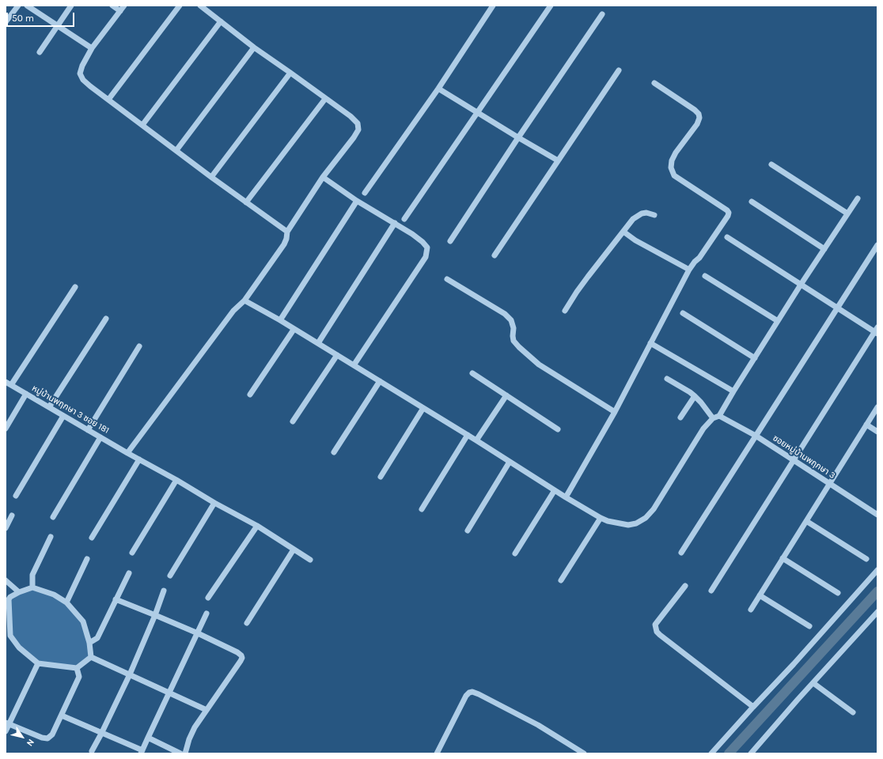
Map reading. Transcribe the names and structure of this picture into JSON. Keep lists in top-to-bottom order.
{
  "streets": {
    "street": ["หมู่บ้านพฤกษา 3 ซอย 181", "ซอยหมู่บ้านพฤกษา 3"]
  },
  "scale_bar": "50 m",
  "north": "bottom right"
}
